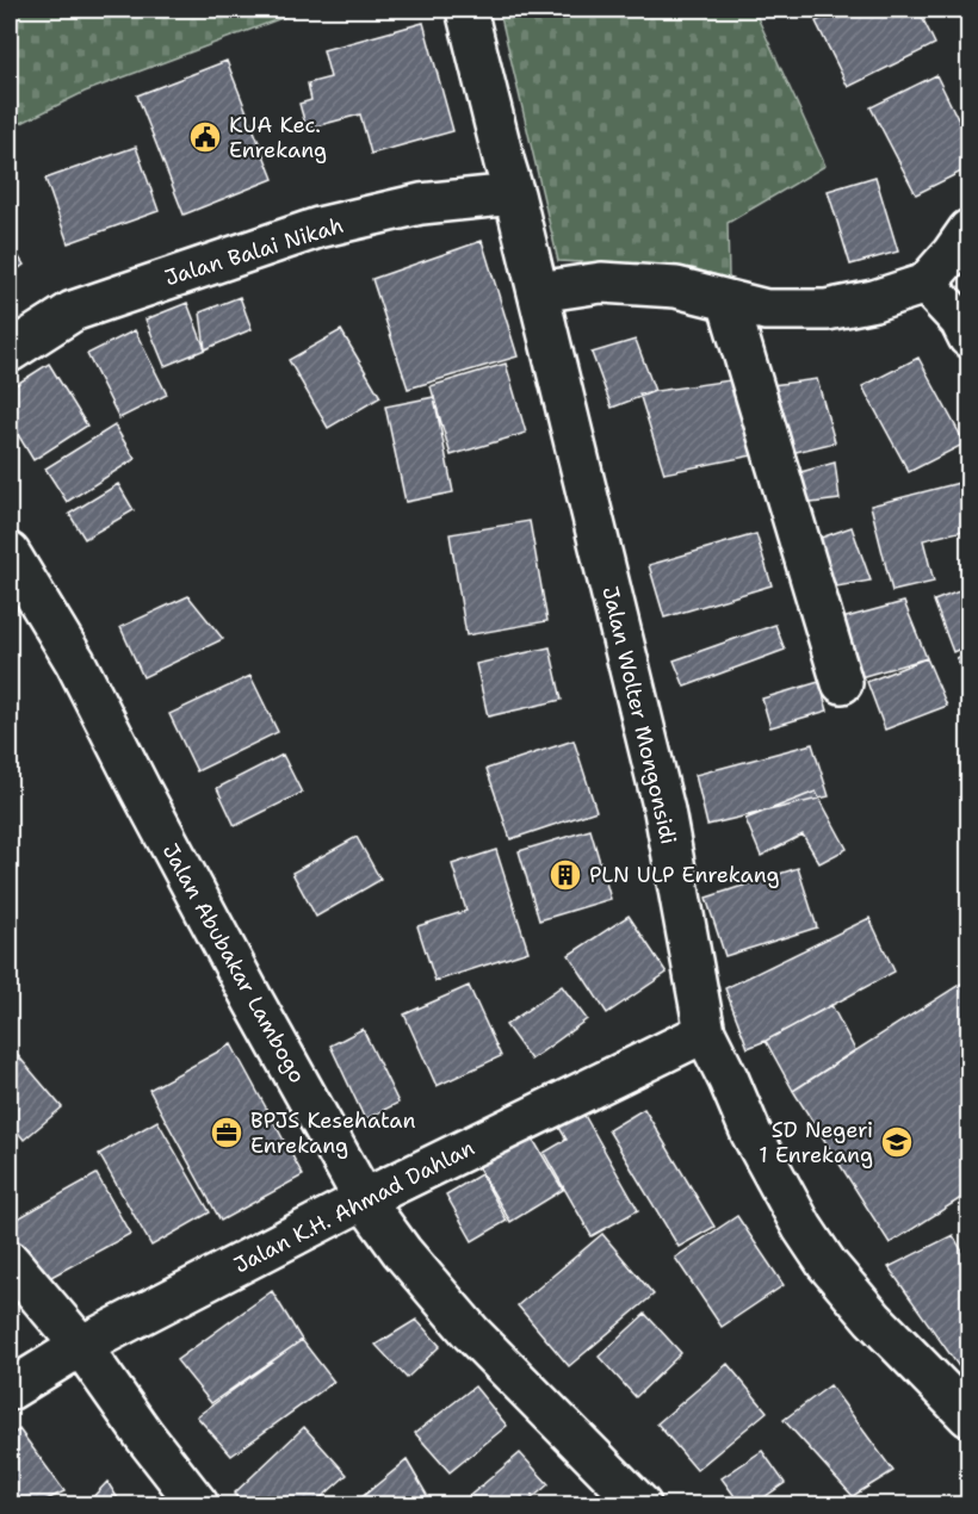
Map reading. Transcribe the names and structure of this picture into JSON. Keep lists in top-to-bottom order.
{
  "streets": {
    "street": [
      "Jalan Balai Nikah",
      "Jalan Wolter Mongonsidi",
      "Jalan Abubakar Lambogo",
      "Jalan K.H. Ahmad Dahlan"
    ]
  },
  "crossings": [
    ["Jalan Balai Nikah", "Jalan Wolter Mongonsidi"],
    ["Jalan Wolter Mongonsidi", "Jalan K.H. Ahmad Dahlan"],
    ["Jalan Abubakar Lambogo", "Jalan K.H. Ahmad Dahlan"]
  ],
  "places": {
    "public building": ["KUA Kec. Enrekang"],
    "building": ["PLN ULP Enrekang"],
    "office": ["BPJS Kesehatan Enrekang"],
    "school or university": ["SD Negeri 1 Enrekang"]
  }
}
